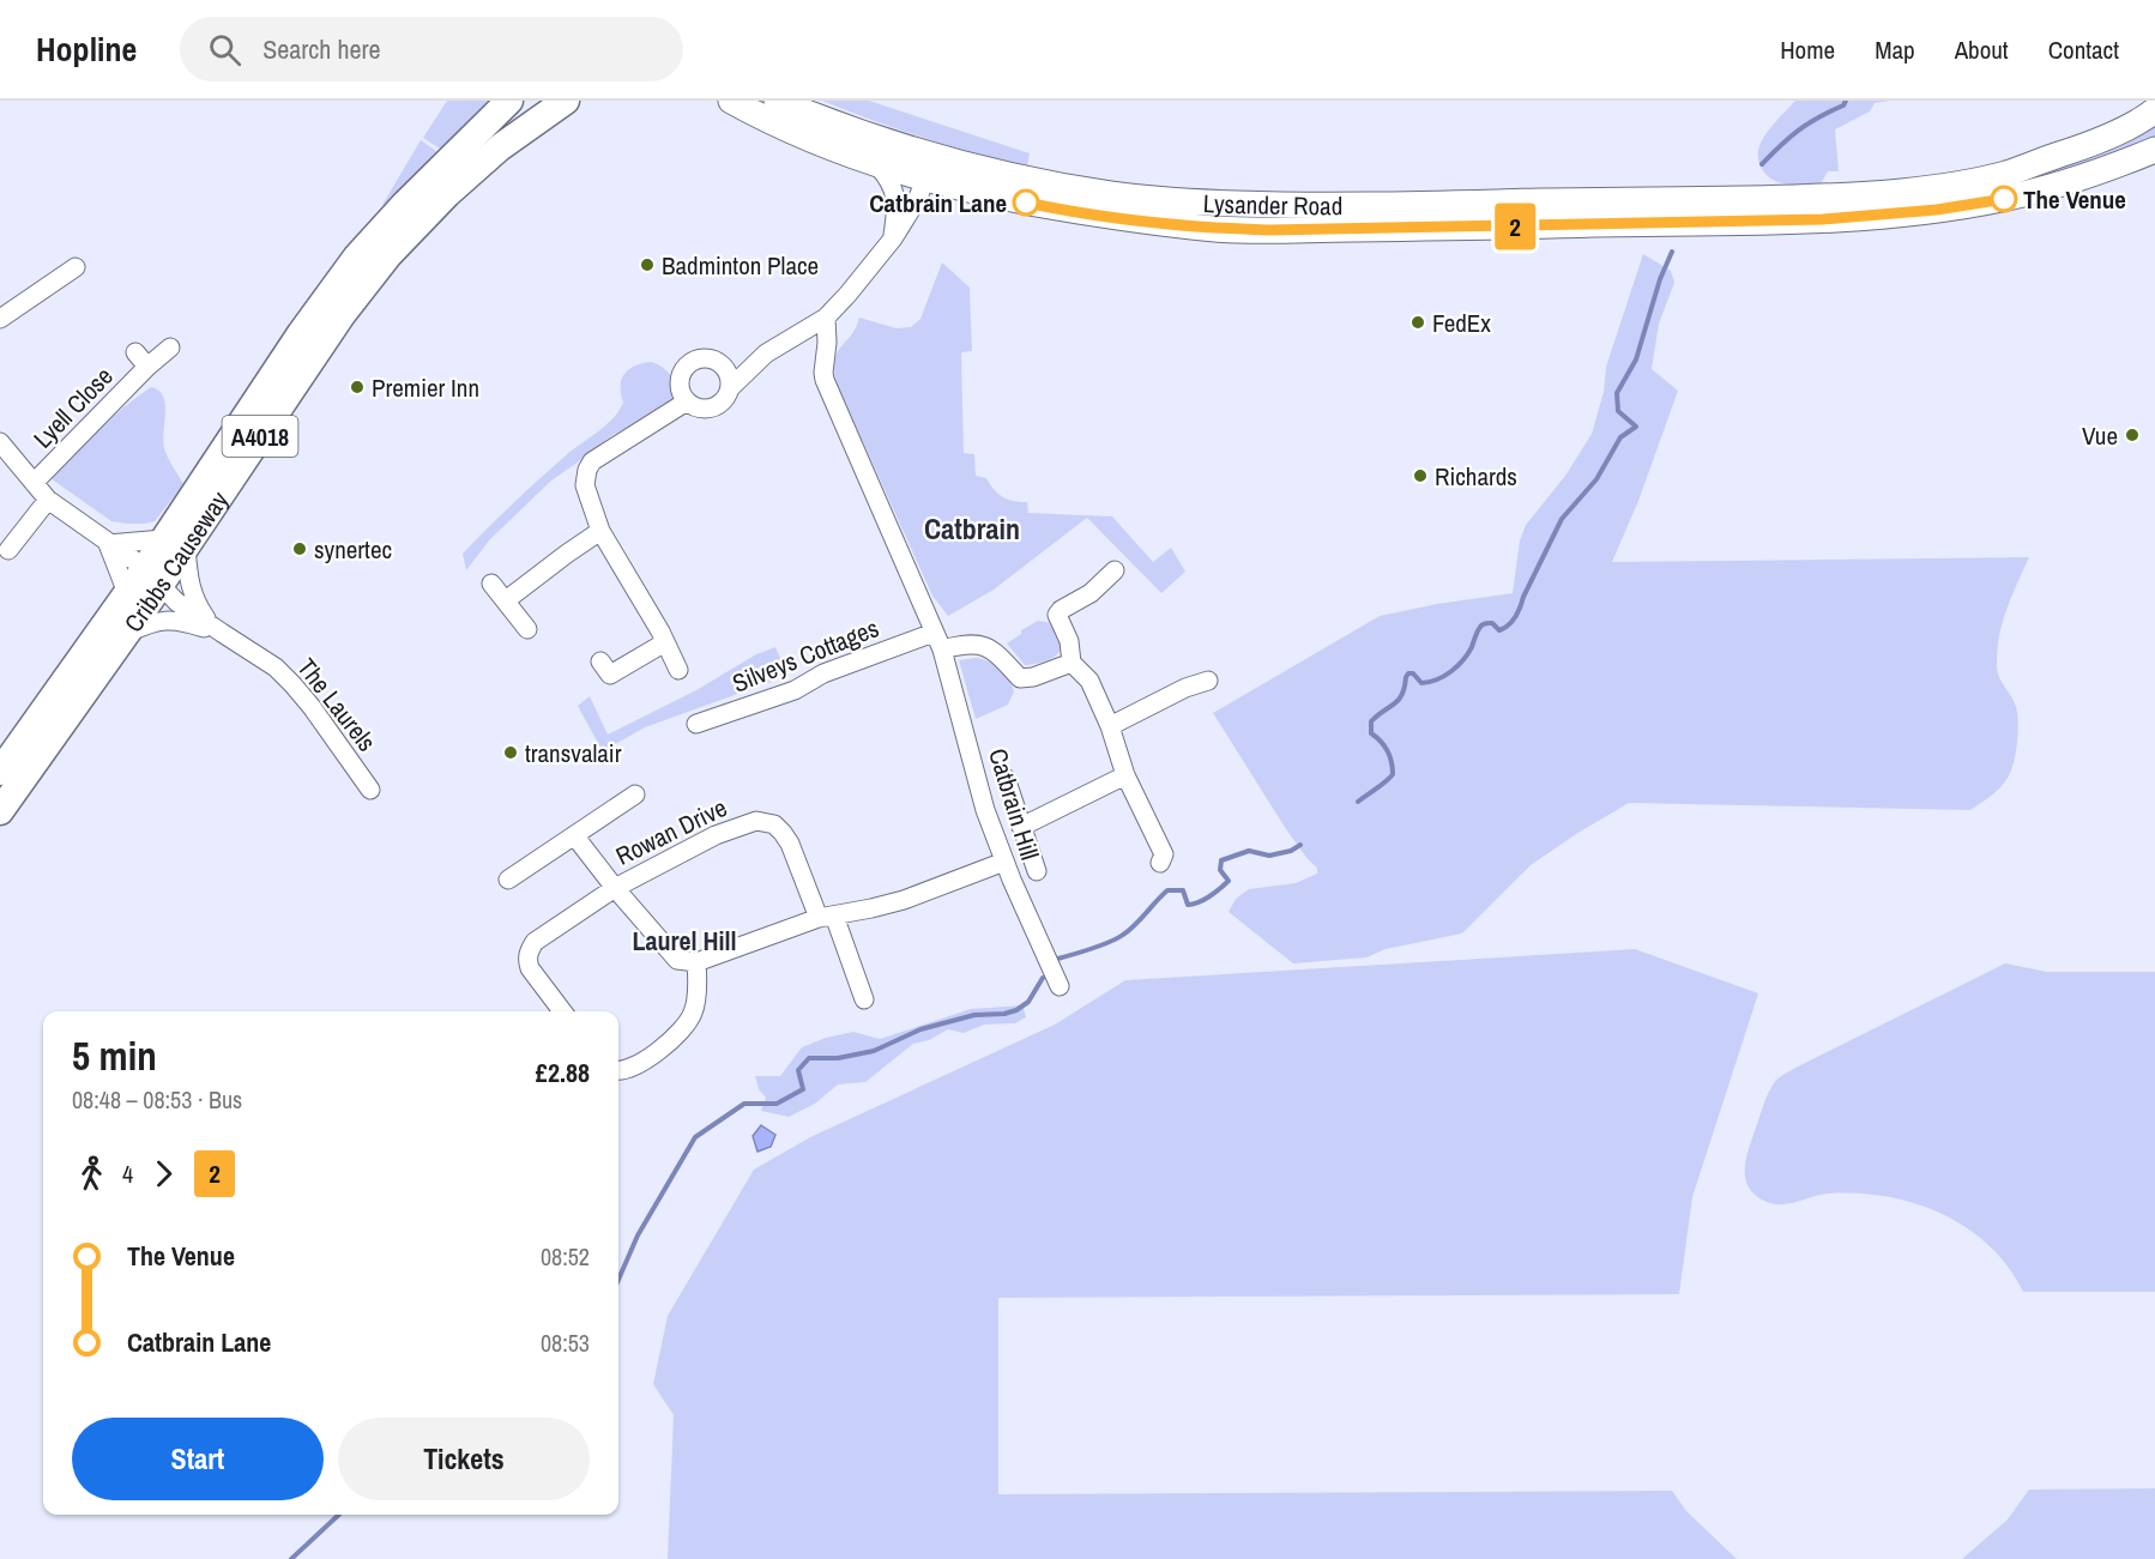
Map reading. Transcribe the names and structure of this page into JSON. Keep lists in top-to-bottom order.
{
  "streets": {
    "main road": ["A4018", "Cribbs Causeway"],
    "street": [
      "Lysander Road",
      "Lyell Close",
      "Silveys Cottages",
      "The Laurels",
      "Catbrain Hill",
      "Rowan Drive"
    ]
  },
  "crossings": [
    ["Lyell Close", "The Laurels"],
    ["Cribbs Causeway", "The Laurels"],
    ["Silveys Cottages", "Catbrain Hill"]
  ],
  "districts": ["Catbrain", "Laurel Hill"],
  "places": [
    "The Venue",
    "Catbrain Lane",
    "Badminton Place",
    "FedEx",
    "Premier Inn",
    "Vue",
    "Richards",
    "synertec",
    "transvalair"
  ],
  "lines": ["bus line 2"],
  "page": {
    "header": "Hopline",
    "search": "Search here",
    "nav": [
      "Home",
      "Map",
      "About",
      "Contact"
    ],
    "on_map": "2",
    "heading": ["5 min", "08:48 – 08:53 · Bus", "£2.88"],
    "legs": ["4", "2"],
    "list": [
      {
        "name": "The Venue",
        "value": "08:52"
      },
      {
        "name": "Catbrain Lane",
        "value": "08:53"
      }
    ],
    "buttons": ["Start", "Tickets"]
  }
}
